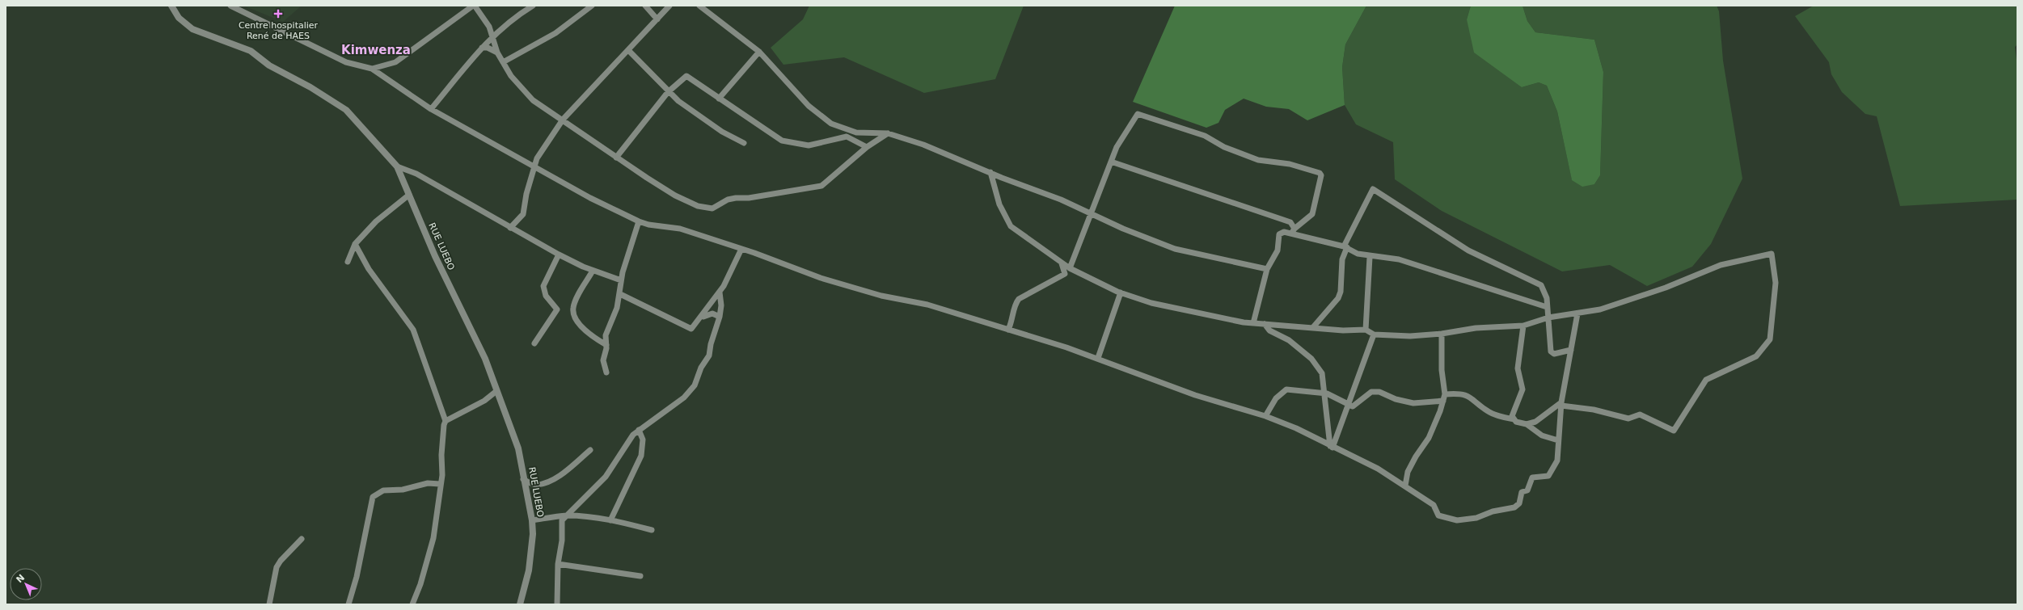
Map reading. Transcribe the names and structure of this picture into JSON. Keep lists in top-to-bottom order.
{
  "streets": {
    "street": ["RUE LUEBO"]
  },
  "districts": ["Kimwenza"],
  "places": {
    "health": ["Centre hospitalier René de HAES"]
  },
  "north": "top left"
}
